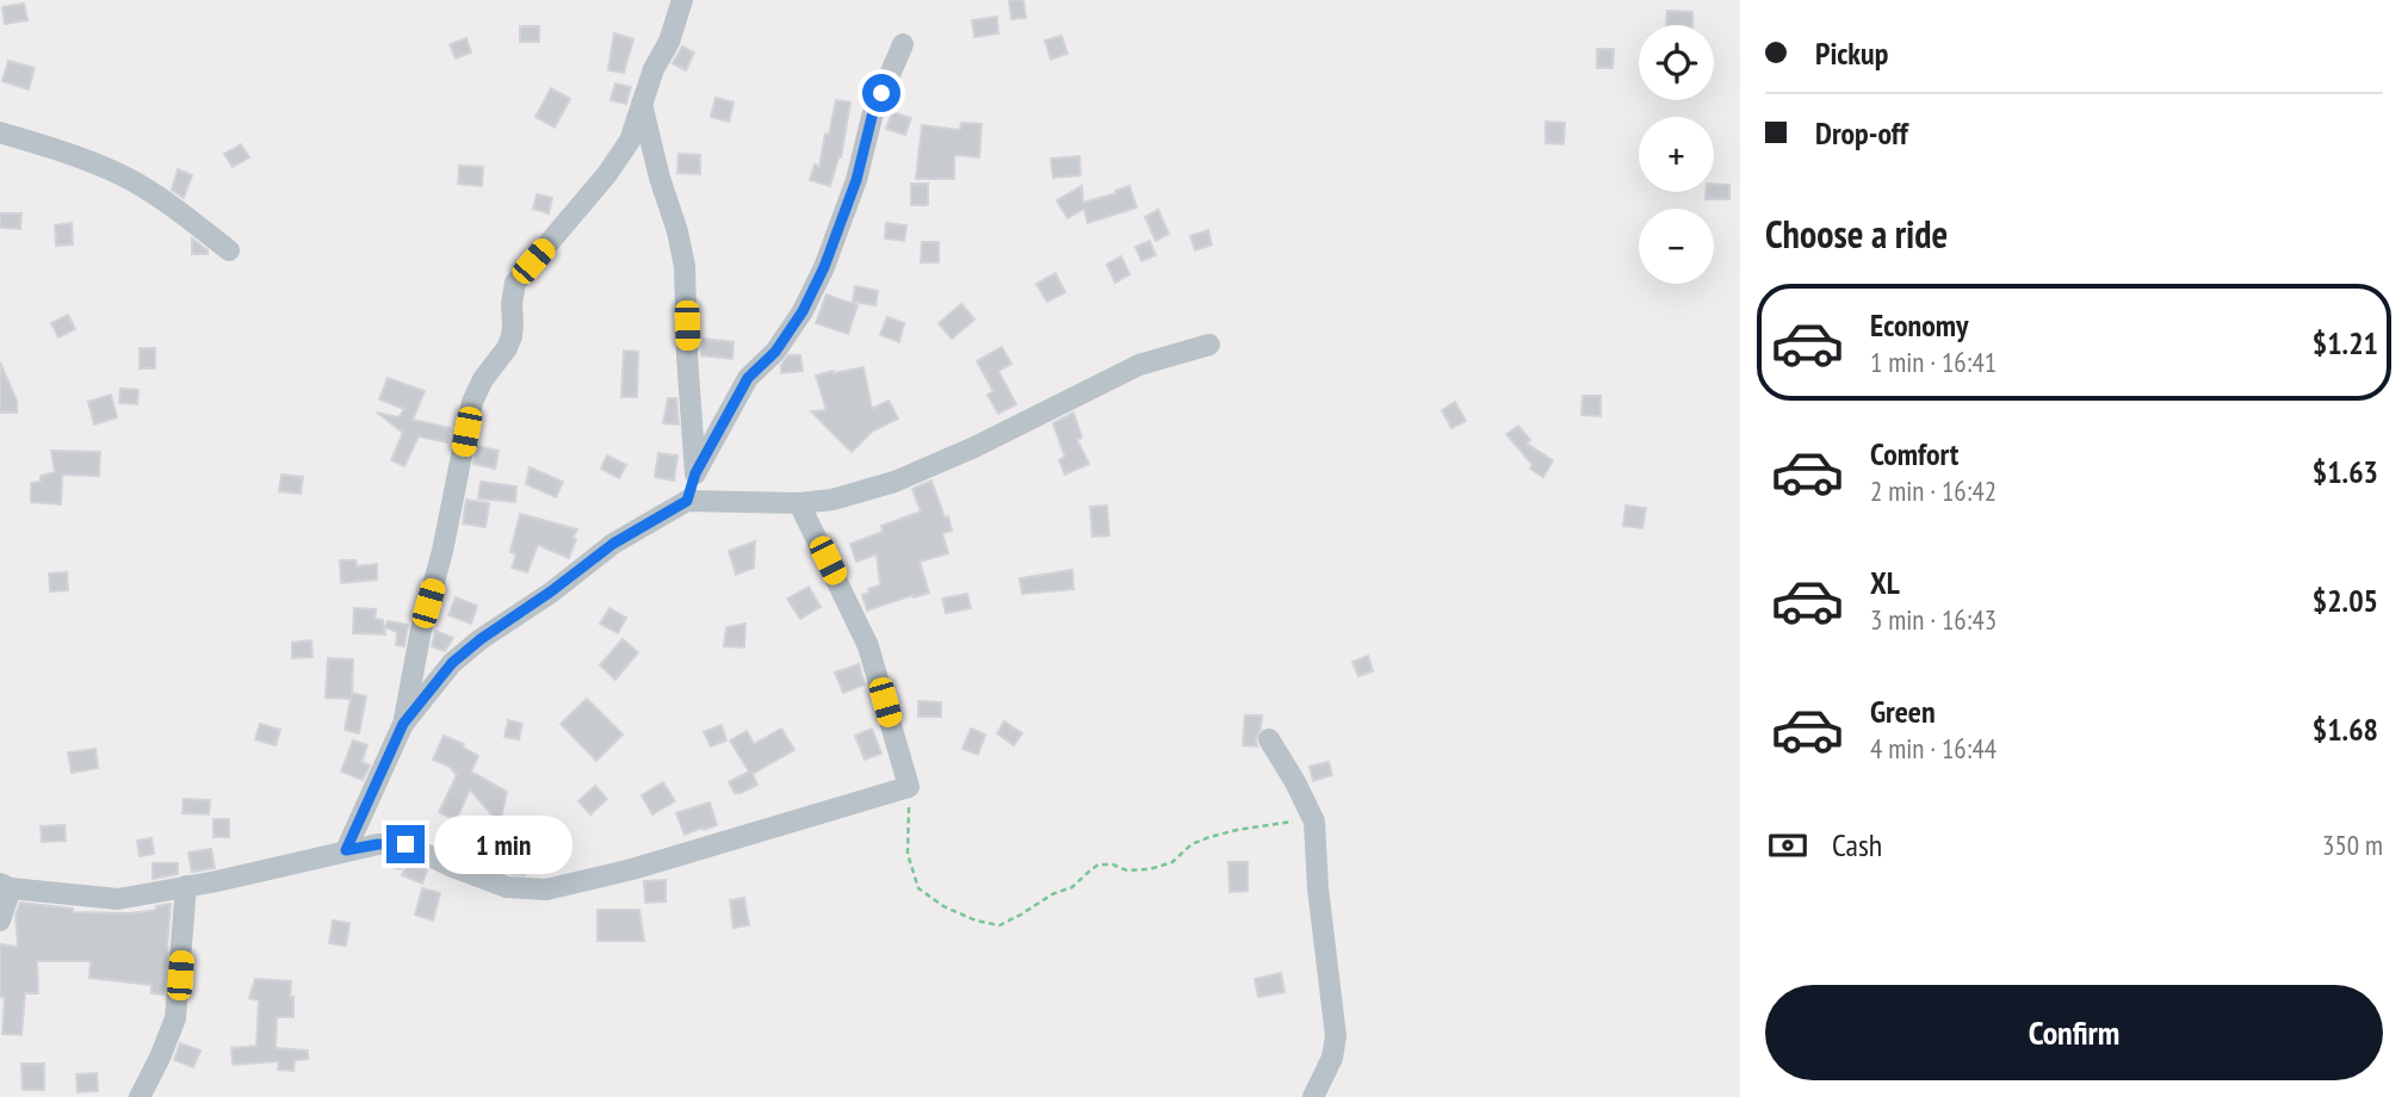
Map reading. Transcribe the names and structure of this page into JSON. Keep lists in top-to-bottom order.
{
  "page": {
    "banner": ["Pickup", "Drop-off"],
    "map_buttons": ["+", "−"],
    "heading": "Choose a ride",
    "list": [
      {
        "name": "Economy",
        "note": "1 min · 16:41",
        "value": "$1.21"
      },
      {
        "name": "Comfort",
        "note": "2 min · 16:42",
        "value": "$1.63"
      },
      {
        "name": "XL",
        "note": "3 min · 16:43",
        "value": "$2.05"
      },
      {
        "name": "Green",
        "note": "4 min · 16:44",
        "value": "$1.68"
      }
    ],
    "pay": ["Cash", "350 m"],
    "bubble": "1 min",
    "buttons": "Confirm"
  }
}
